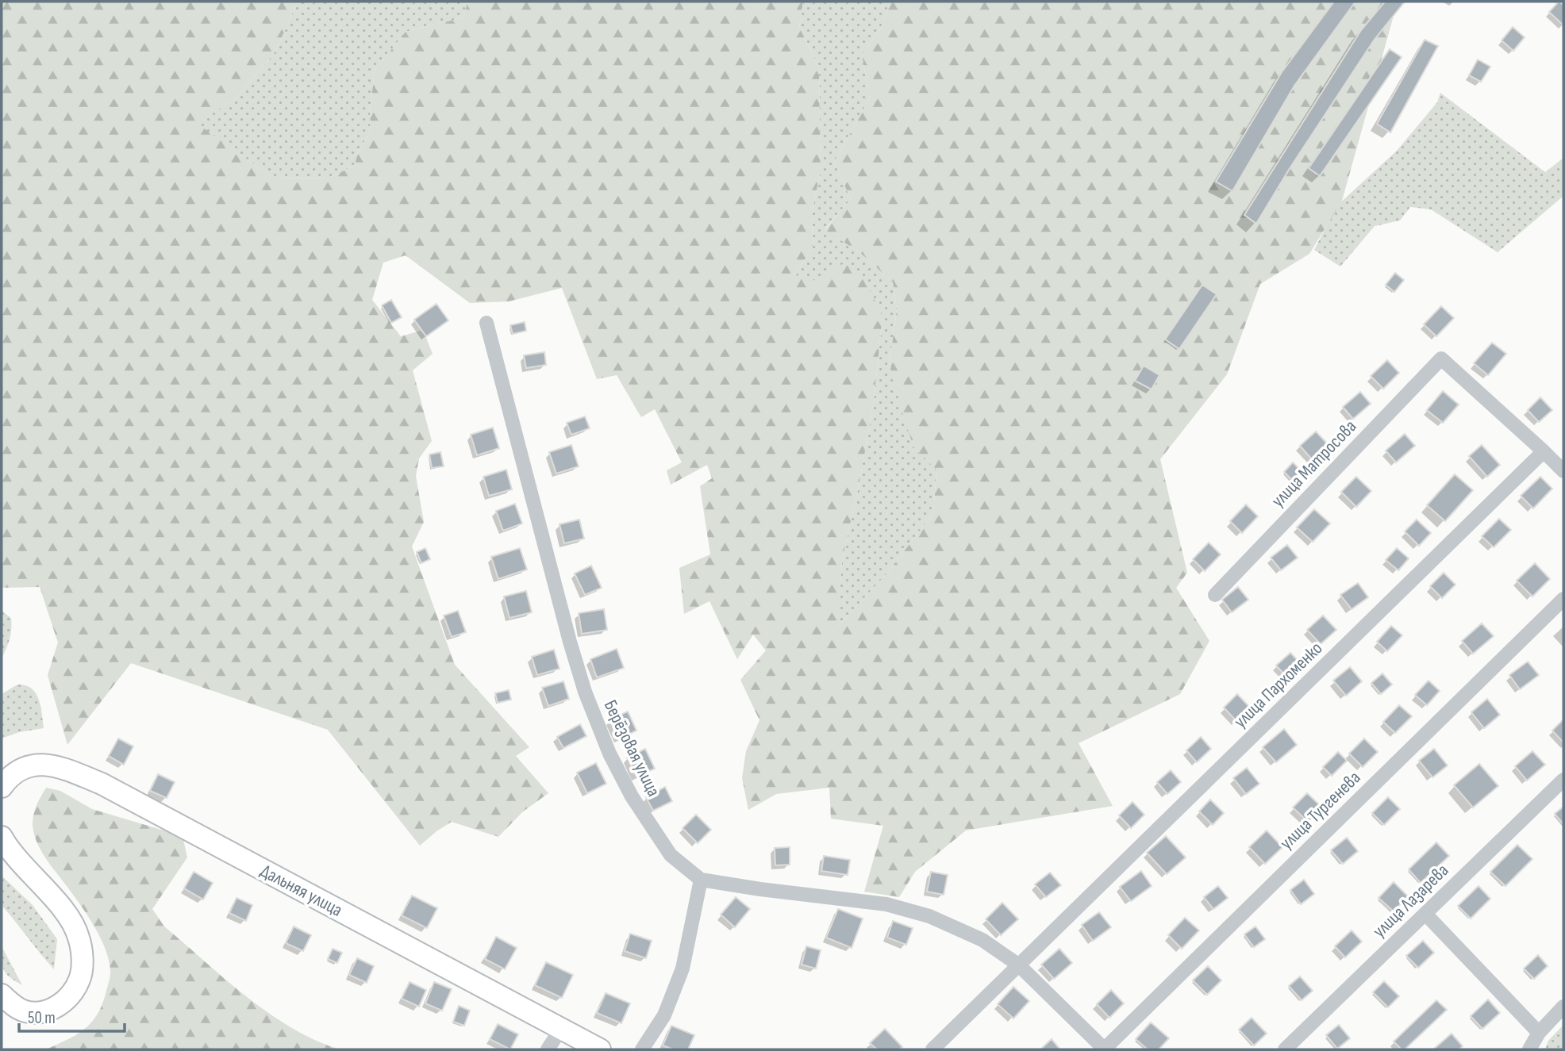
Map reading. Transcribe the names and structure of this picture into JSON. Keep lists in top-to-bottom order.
{
  "streets": {
    "main road": ["Дальняя улица"],
    "street": [
      "улица Матросова",
      "улица Пархоменко",
      "Берёзовая улица",
      "улица Тургенева",
      "улица Лазарева"
    ]
  },
  "crossings": [
    ["улица Матросова", "улица Пархоменко"]
  ],
  "scale_bar": "50 m"
}
